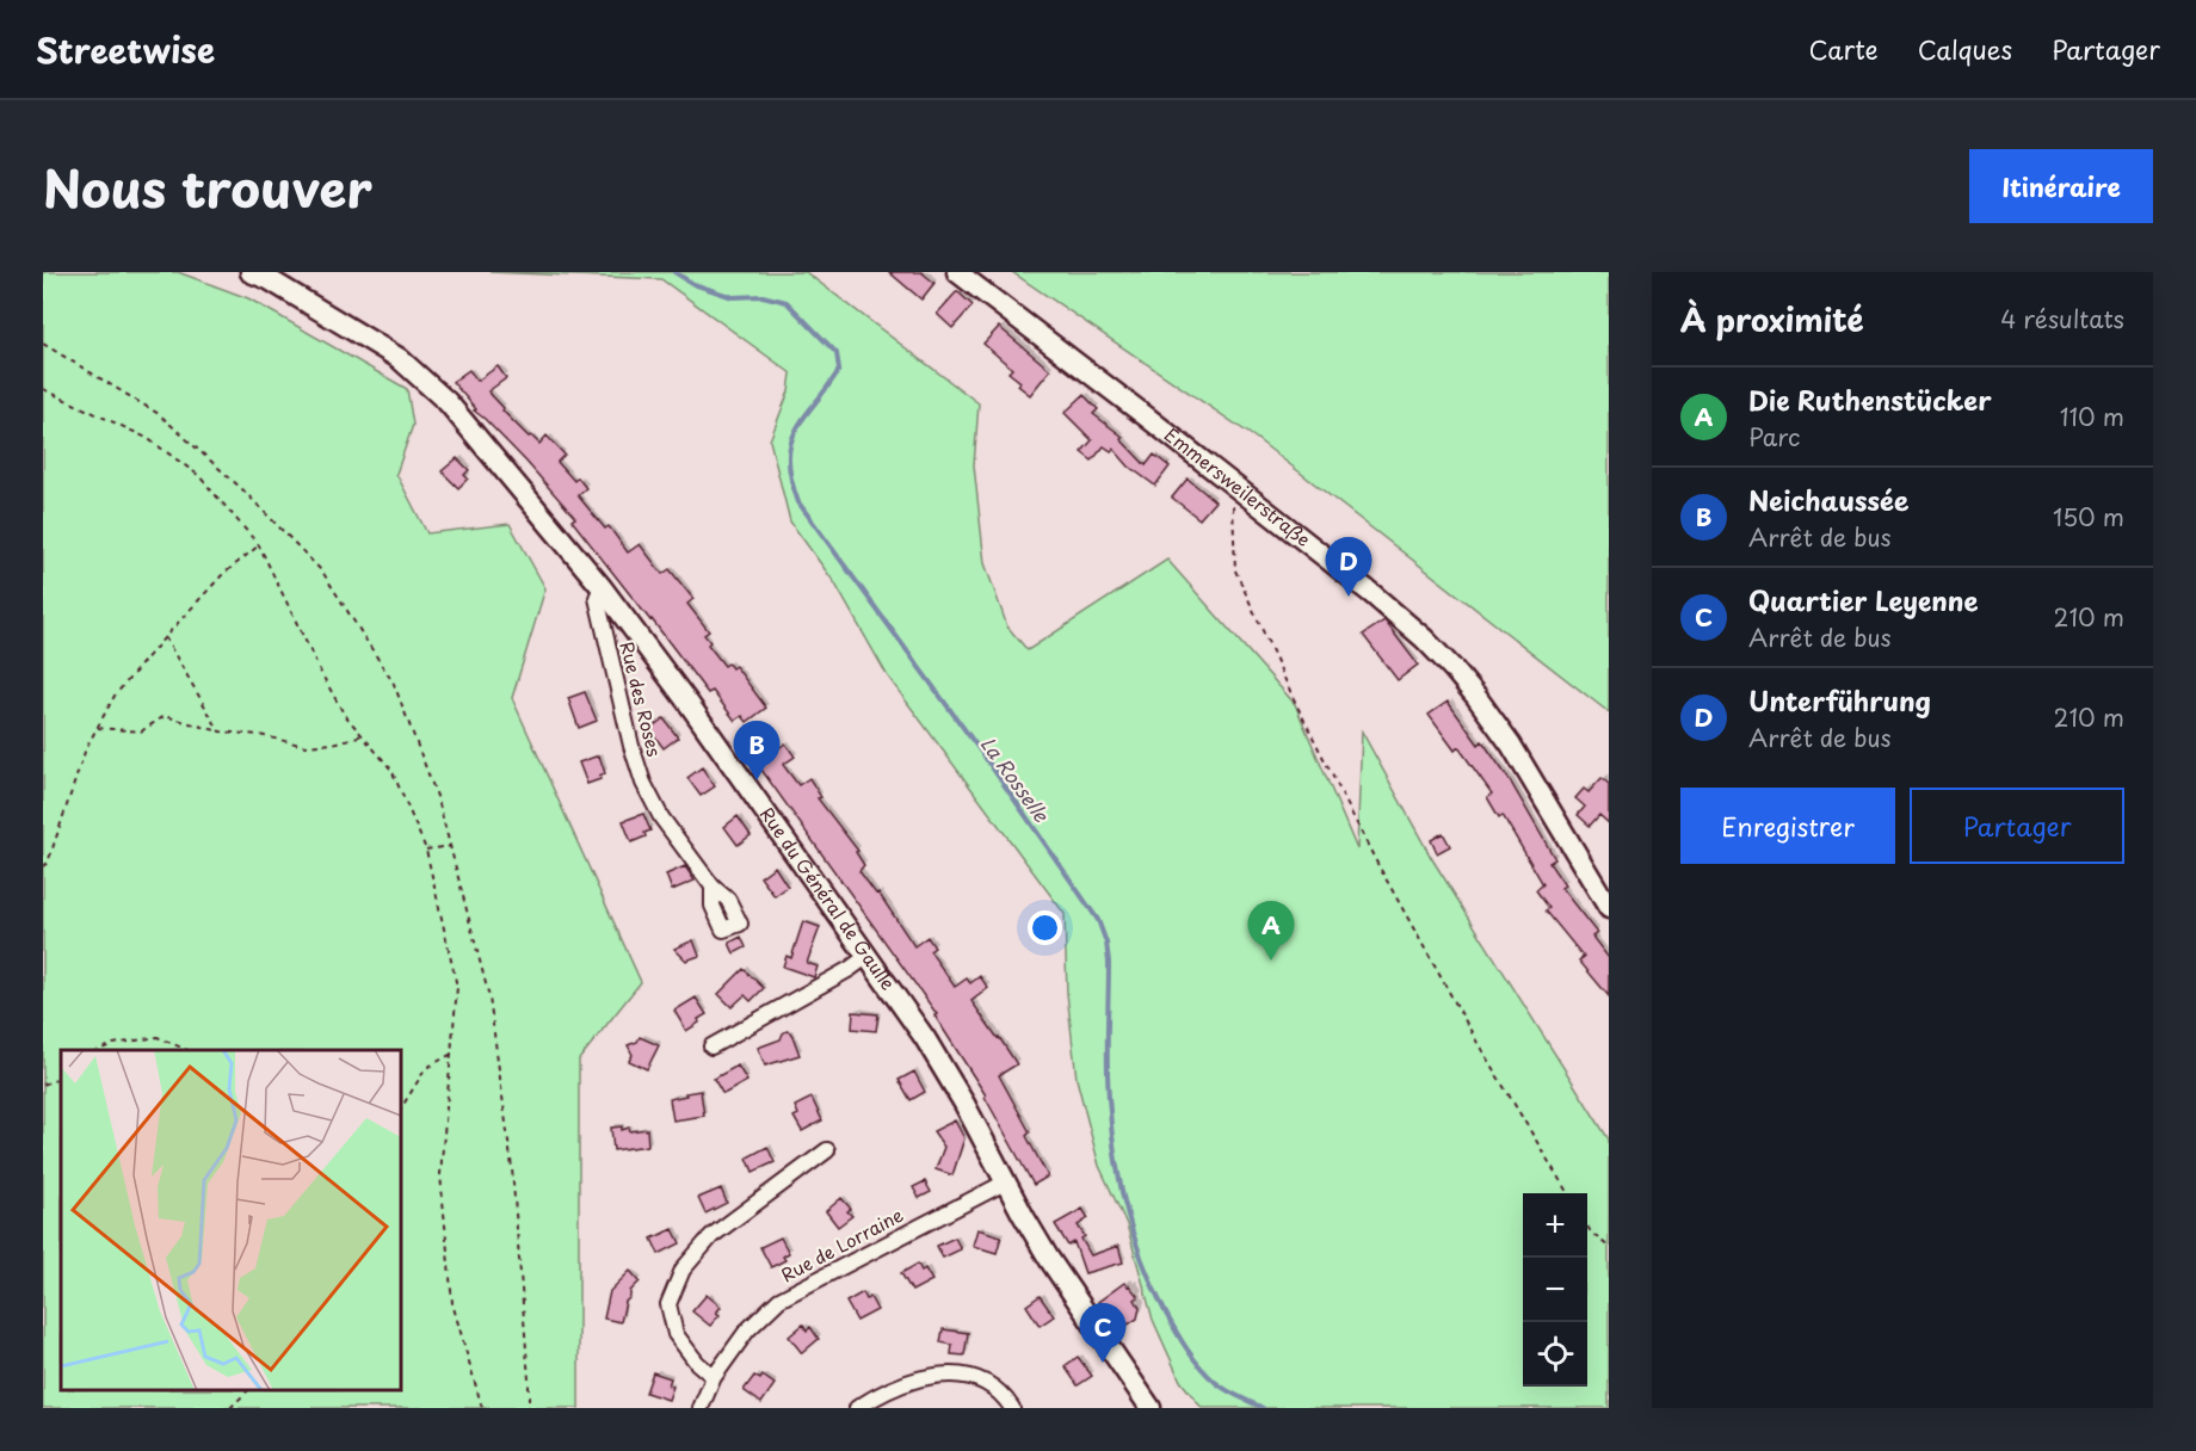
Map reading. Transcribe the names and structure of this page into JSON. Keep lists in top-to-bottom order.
{
  "streets": {
    "main road": ["Emmersweilerstraße", "Rue du Général de Gaulle"],
    "street": ["Rue des Roses", "Rue de Lorraine"]
  },
  "crossings": [
    ["Rue des Roses", "Rue du Général de Gaulle"],
    ["Rue du Général de Gaulle", "Rue de Lorraine"]
  ],
  "water": ["La Rosselle"],
  "page": {
    "header": "Streetwise",
    "nav": ["Carte", "Calques", "Partager"],
    "title": "Nous trouver",
    "buttons": [
      "Itinéraire",
      ["Enregistrer", "Partager"]
    ],
    "heading": ["À proximité", "4 résultats"],
    "list": [
      {
        "mark": "A",
        "name": "Die Ruthenstücker",
        "note": "Parc",
        "value": "110 m"
      },
      {
        "mark": "B",
        "name": "Neichaussée",
        "note": "Arrêt de bus",
        "value": "150 m"
      },
      {
        "mark": "C",
        "name": "Quartier Leyenne",
        "note": "Arrêt de bus",
        "value": "210 m"
      },
      {
        "mark": "D",
        "name": "Unterführung",
        "note": "Arrêt de bus",
        "value": "210 m"
      }
    ],
    "pins": [
      "D",
      "B",
      "A",
      "C"
    ],
    "map_buttons": ["+", "−"]
  }
}
